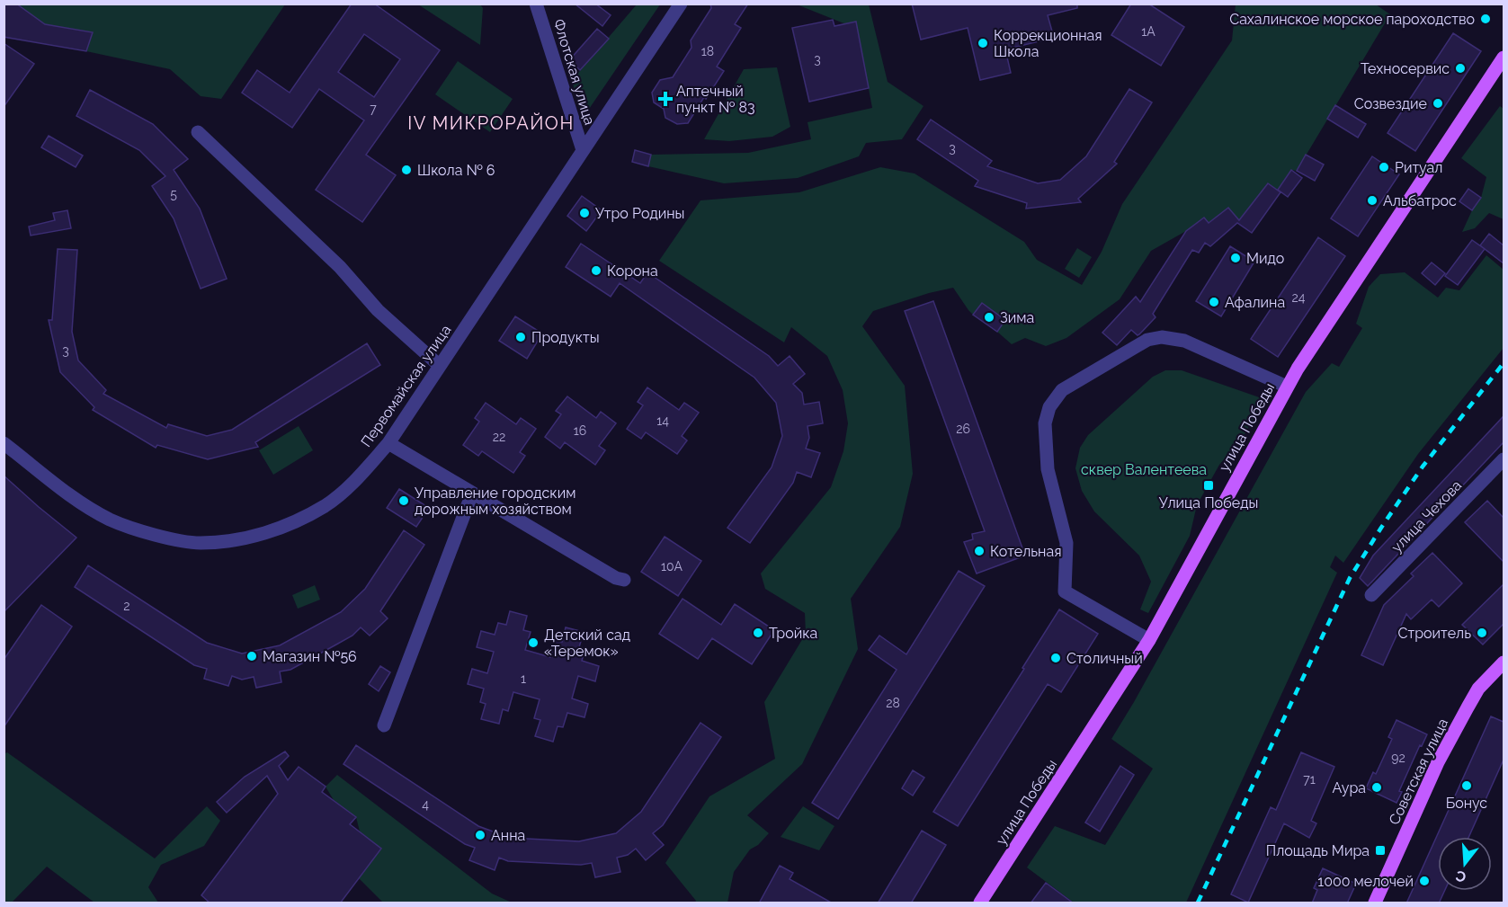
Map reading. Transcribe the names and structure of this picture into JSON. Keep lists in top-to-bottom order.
{
  "streets": {
    "main road": ["улица Победы", "Советская улица"],
    "street": ["Флотская улица", "Первомайская улица", "улица Чехова"]
  },
  "crossings": [
    ["Флотская улица", "Первомайская улица"]
  ],
  "districts": ["IV МИКРОРАЙОН"],
  "parks": ["сквер Валентеева"],
  "places": {
    "other": [
      "Сахалинское морское пароходство",
      "Коррекционная Школа",
      "Техносервис",
      "Созвездие",
      "Ритуал",
      "Школа № 6",
      "Альбатрос",
      "Утро Родины",
      "Мидо",
      "Корона",
      "Афалина",
      "Зима",
      "Продукты",
      "Управление городским дорожным хозяйством",
      "Котельная",
      "Тройка",
      "Строитель",
      "Детский сад «Теремок»",
      "Магазин №56",
      "Столичный",
      "Бонус",
      "Аура",
      "Анна",
      "1000 мелочей"
    ],
    "health": ["Аптечный пункт № 83"],
    "transit": ["Улица Победы", "Площадь Мира"]
  },
  "house_numbers": [
    "1А",
    "18",
    "3",
    "7",
    "3",
    "5",
    "24",
    "3",
    "14",
    "26",
    "16",
    "22",
    "10А",
    "2",
    "1",
    "28",
    "92",
    "71",
    "4"
  ],
  "north": "bottom"
}
